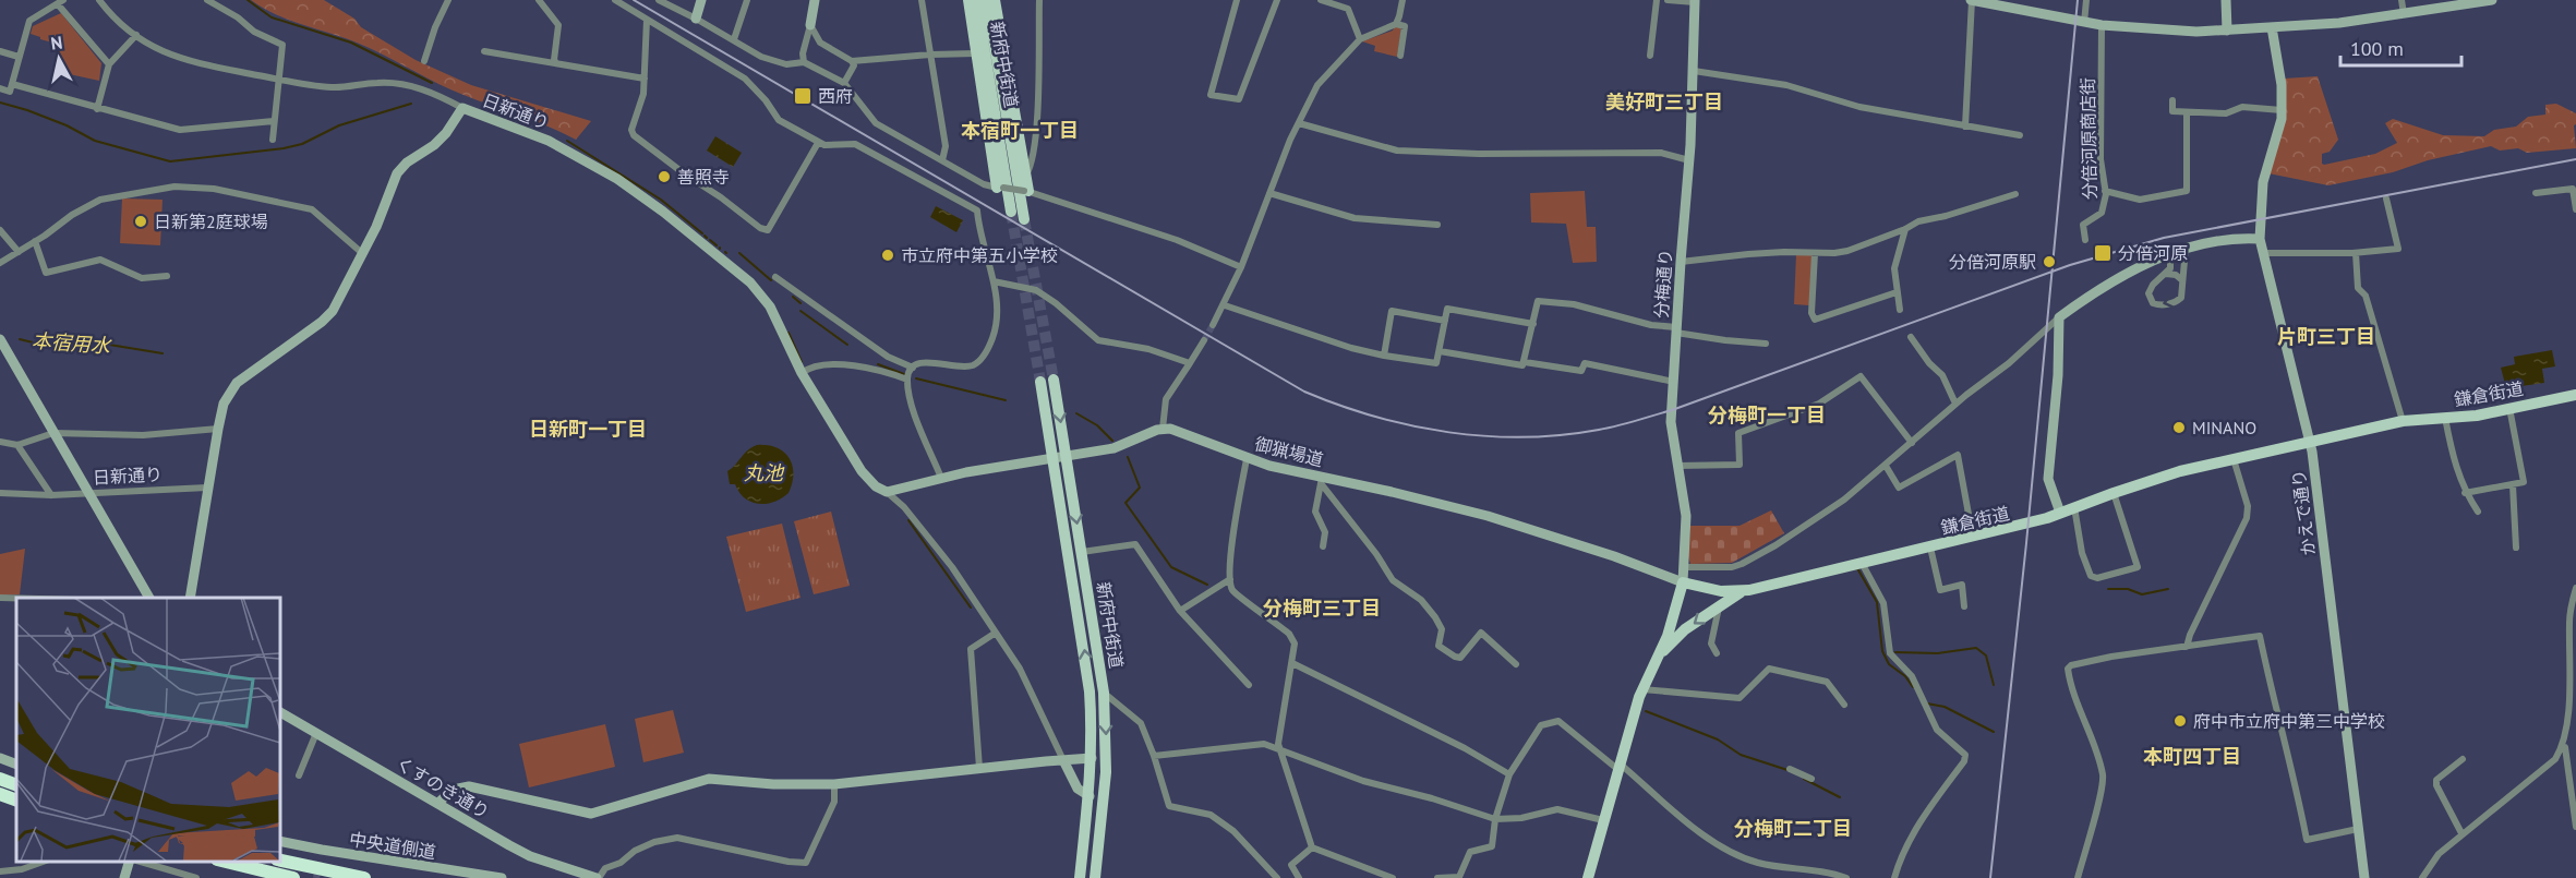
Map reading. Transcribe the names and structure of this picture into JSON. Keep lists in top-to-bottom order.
{
  "streets": {
    "main road": ["新府中街道", "鎌倉街道"],
    "street": [
      "日新通り",
      "分倍河原商店街",
      "分梅通り",
      "御猟場道",
      "かえで通り",
      "くすのき通り",
      "中央道側道"
    ]
  },
  "crossings": [
    ["分梅通り", "鎌倉街道"],
    ["分梅通り", "御猟場道"],
    ["鎌倉街道", "御猟場道"],
    ["鎌倉街道", "かえで通り"]
  ],
  "districts": [
    "美好町三丁目",
    "本宿町一丁目",
    "片町三丁目",
    "分梅町一丁目",
    "日新町一丁目",
    "分梅町三丁目",
    "本町四丁目",
    "分梅町二丁目"
  ],
  "water": ["本宿用水", "丸池"],
  "places": {
    "transit": ["西府", "分倍河原"],
    "other": [
      "善照寺",
      "日新第2庭球場",
      "市立府中第五小学校",
      "分倍河原駅",
      "MINANO",
      "府中市立府中第三中学校"
    ]
  },
  "scale_bar": "100 m",
  "north": "top"
}
